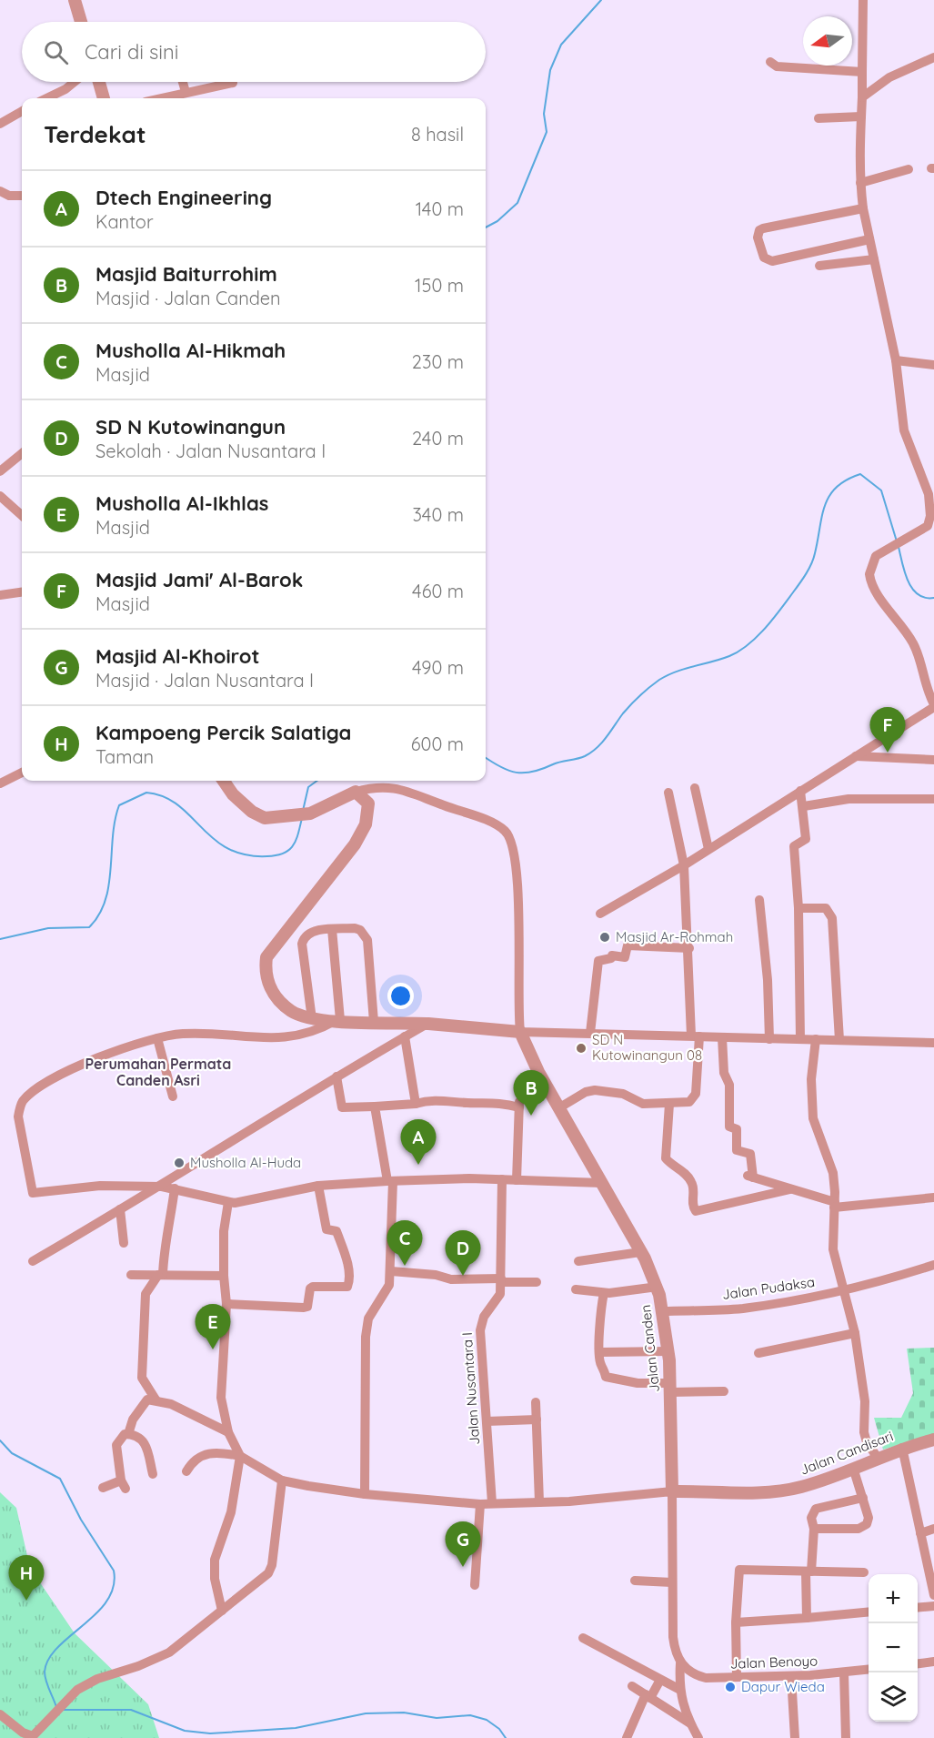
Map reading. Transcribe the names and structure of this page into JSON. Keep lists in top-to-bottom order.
{
  "streets": {
    "street": [
      "Jalan Pudaksa",
      "Jalan Canden",
      "Jalan Nusantara I",
      "Jalan Candisari",
      "Jalan Benoyo"
    ]
  },
  "crossings": [
    ["Jalan Pudaksa", "Jalan Canden"],
    ["Jalan Canden", "Jalan Candisari"],
    ["Jalan Canden", "Jalan Benoyo"]
  ],
  "districts": ["Perumahan Permata Canden Asri"],
  "places": [
    "Masjid Ar-Rohmah",
    "SD N Kutowinangun 08",
    "Musholla Al-Huda",
    "Dapur Wieda"
  ],
  "north": "left",
  "page": {
    "search": "Cari di sini",
    "heading": ["Terdekat", "8 hasil"],
    "list": [
      {
        "mark": "A",
        "name": "Dtech Engineering",
        "note": "Kantor",
        "value": "140 m"
      },
      {
        "mark": "B",
        "name": "Masjid Baiturrohim",
        "note": "Masjid · Jalan Canden",
        "value": "150 m"
      },
      {
        "mark": "C",
        "name": "Musholla Al-Hikmah",
        "note": "Masjid",
        "value": "230 m"
      },
      {
        "mark": "D",
        "name": "SD N Kutowinangun",
        "note": "Sekolah · Jalan Nusantara I",
        "value": "240 m"
      },
      {
        "mark": "E",
        "name": "Musholla Al-Ikhlas",
        "note": "Masjid",
        "value": "340 m"
      },
      {
        "mark": "F",
        "name": "Masjid Jami' Al-Barok",
        "note": "Masjid",
        "value": "460 m"
      },
      {
        "mark": "G",
        "name": "Masjid Al-Khoirot",
        "note": "Masjid · Jalan Nusantara I",
        "value": "490 m"
      },
      {
        "mark": "H",
        "name": "Kampoeng Percik Salatiga",
        "note": "Taman",
        "value": "600 m"
      }
    ],
    "pins": [
      "F",
      "B",
      "A",
      "C",
      "D",
      "E",
      "G",
      "H"
    ],
    "map_buttons": ["+", "−"]
  }
}
